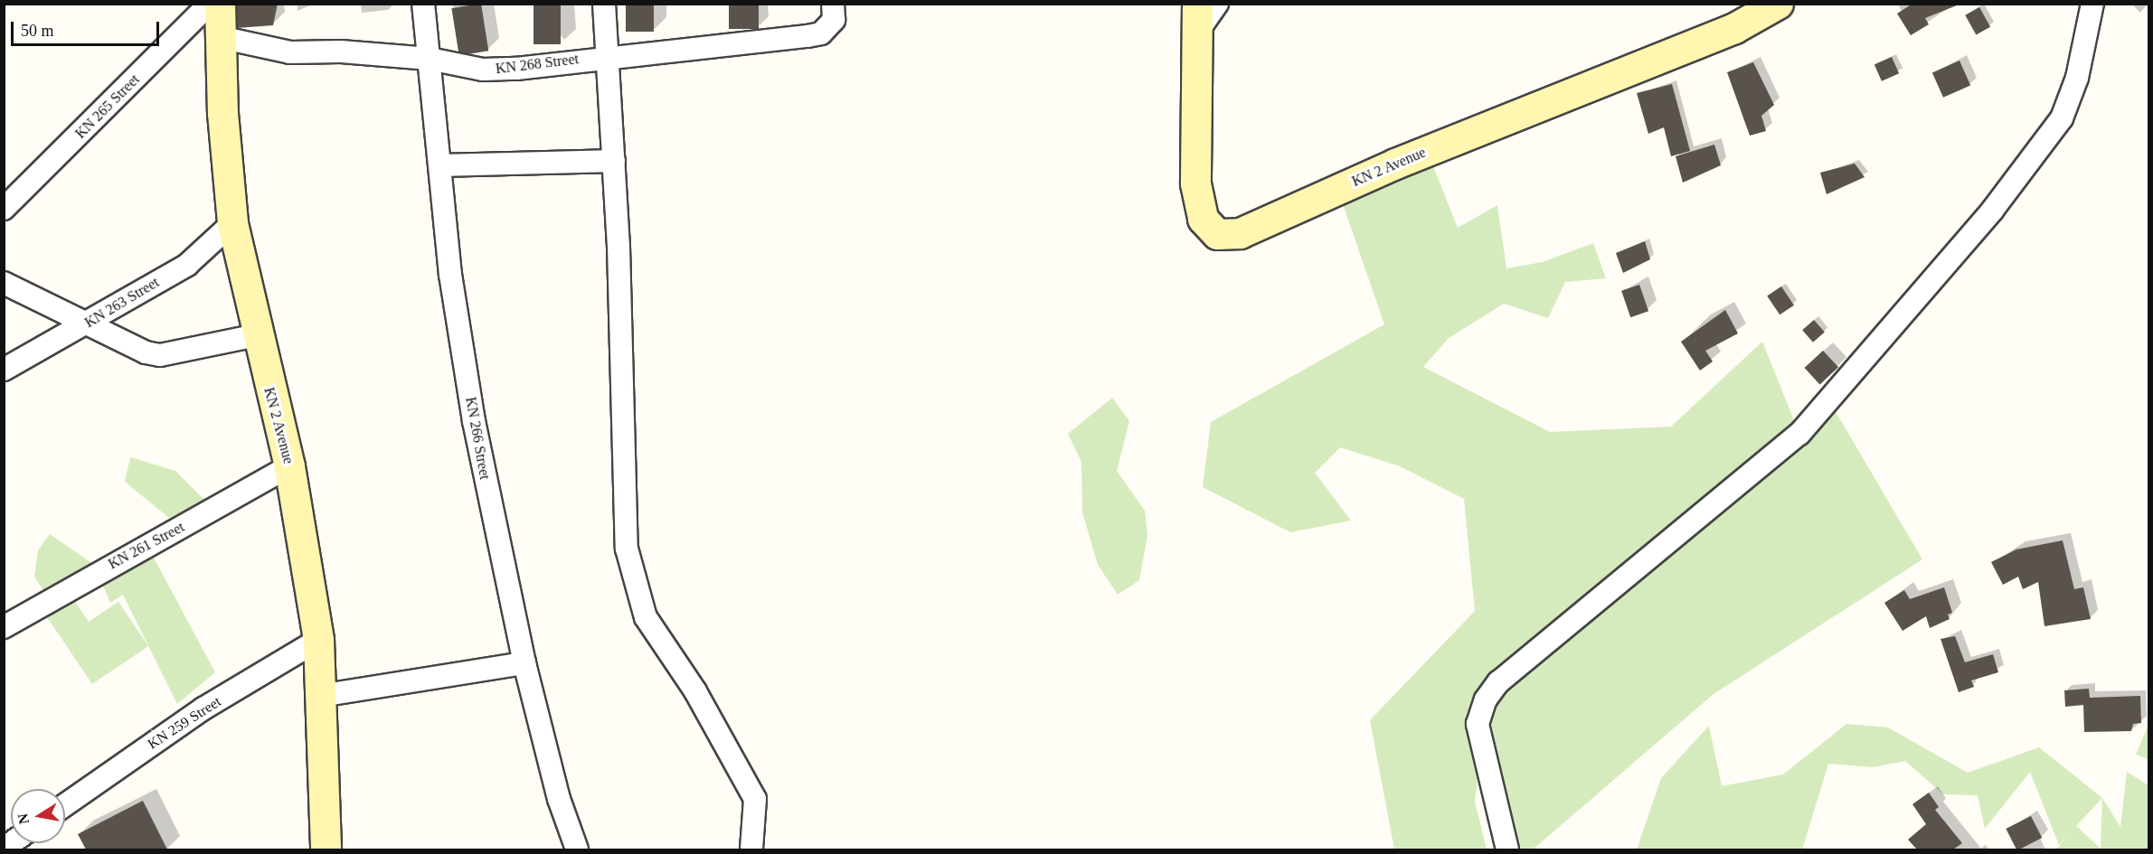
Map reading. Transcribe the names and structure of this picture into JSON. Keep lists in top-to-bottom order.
{
  "streets": {
    "main road": ["KN 2 Avenue"],
    "street": [
      "KN 268 Street",
      "KN 265 Street",
      "KN 263 Street",
      "KN 266 Street",
      "KN 261 Street",
      "KN 259 Street"
    ]
  },
  "crossings": [
    ["KN 268 Street", "KN 2 Avenue"],
    ["KN 268 Street", "KN 266 Street"],
    ["KN 2 Avenue", "KN 263 Street"],
    ["KN 2 Avenue", "KN 261 Street"],
    ["KN 2 Avenue", "KN 259 Street"]
  ],
  "scale_bar": "50 m",
  "north": "left"
}
